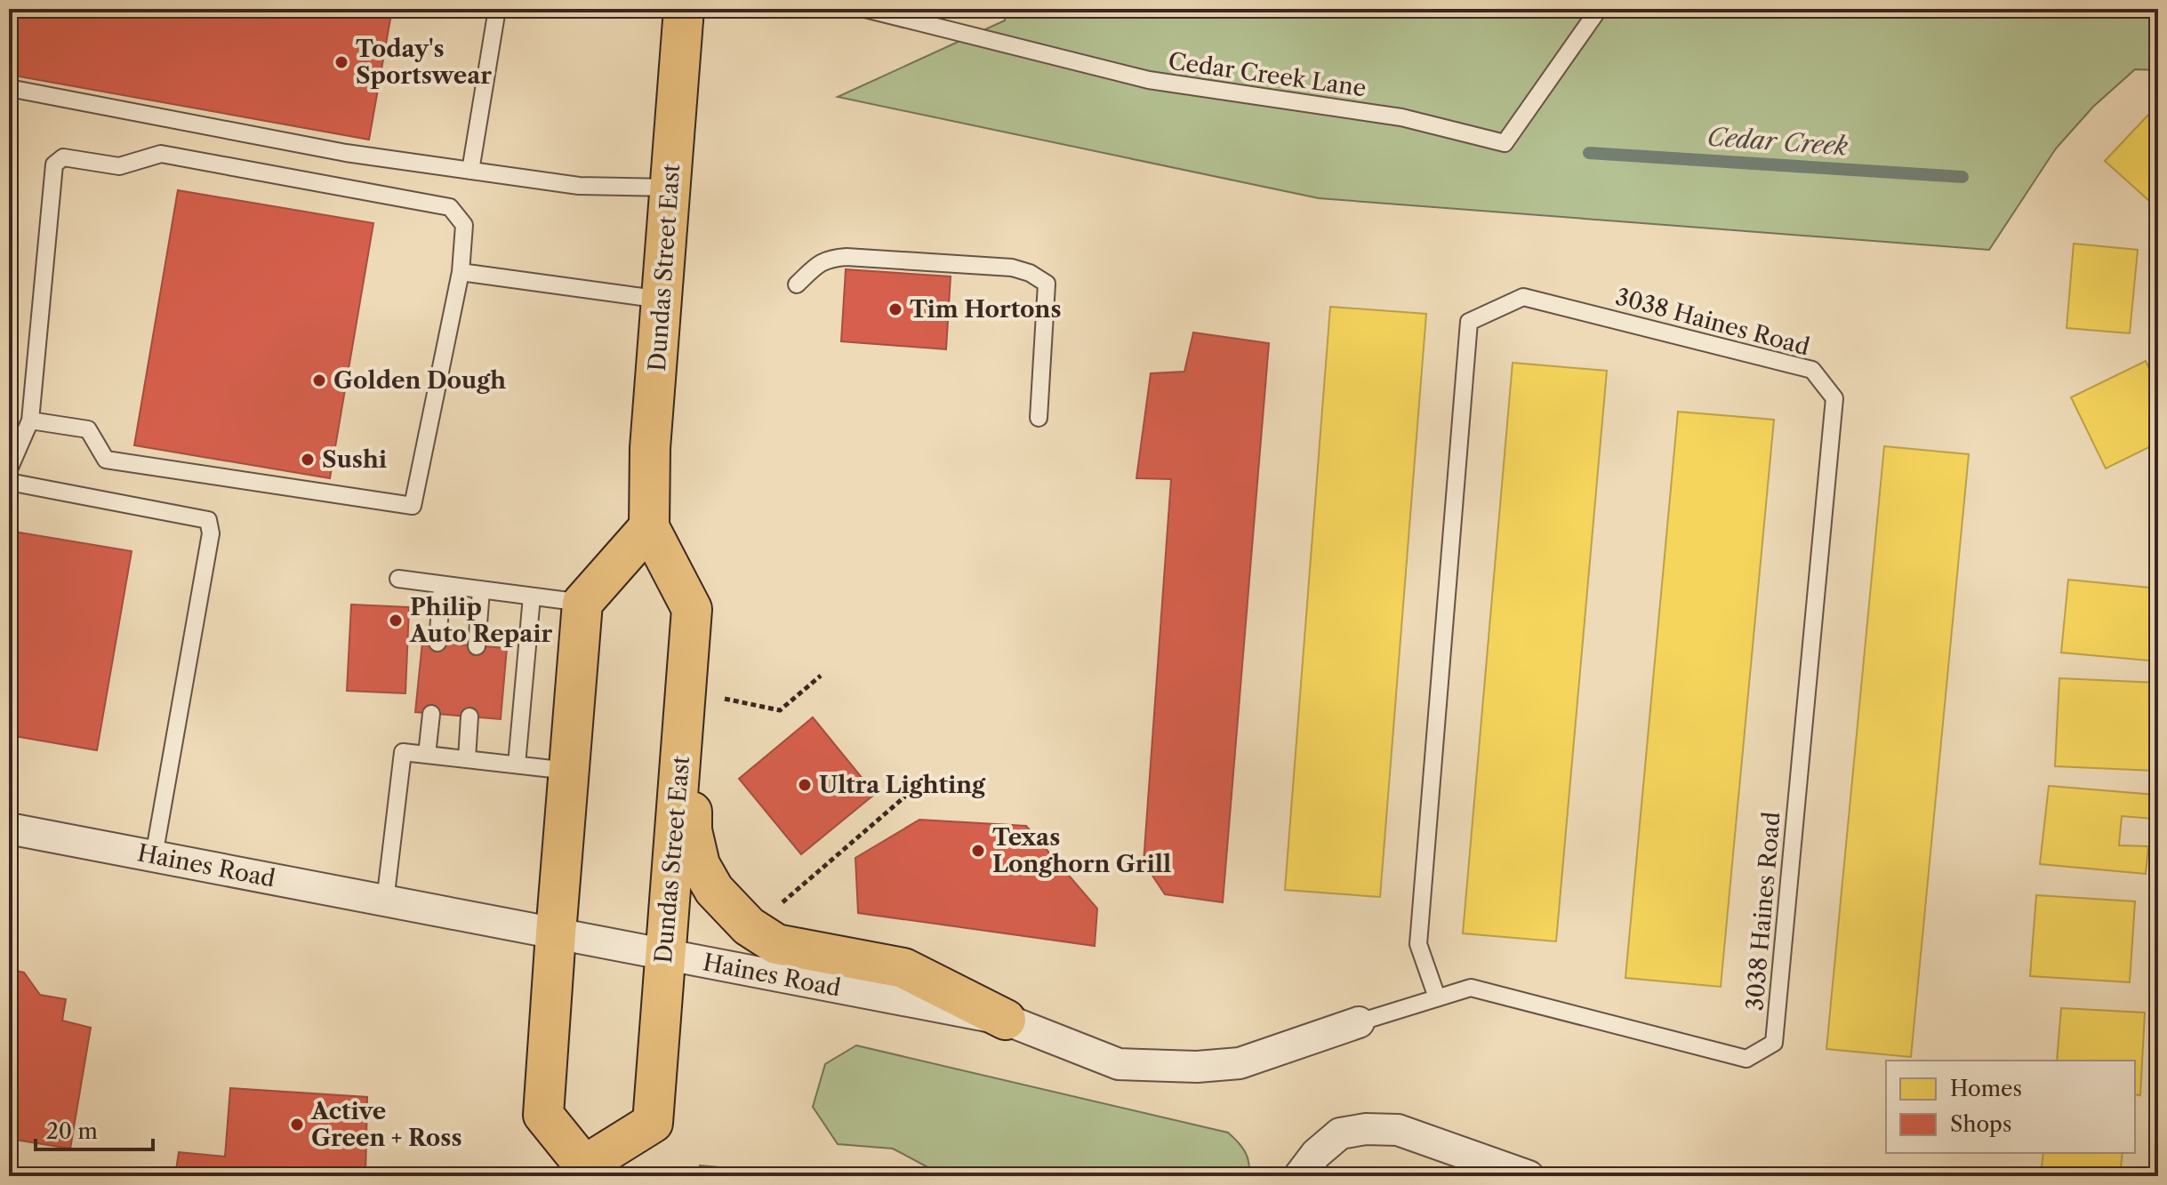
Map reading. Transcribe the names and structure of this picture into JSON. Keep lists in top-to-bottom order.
{
  "streets": {
    "main road": ["Dundas Street East"],
    "street": ["Haines Road"],
    "lane": ["Cedar Creek Lane", "3038 Haines Road"]
  },
  "crossings": [
    ["Dundas Street East", "Haines Road"],
    ["3038 Haines Road", "Haines Road"]
  ],
  "water": ["Cedar Creek"],
  "places": [
    "Today's Sportswear",
    "Tim Hortons",
    "Golden Dough",
    "Sushi",
    "Philip Auto Repair",
    "Ultra Lighting",
    "Texas Longhorn Grill",
    "Active Green + Ross"
  ],
  "legend": ["Homes", "Shops"],
  "scale_bar": "20 m"
}
